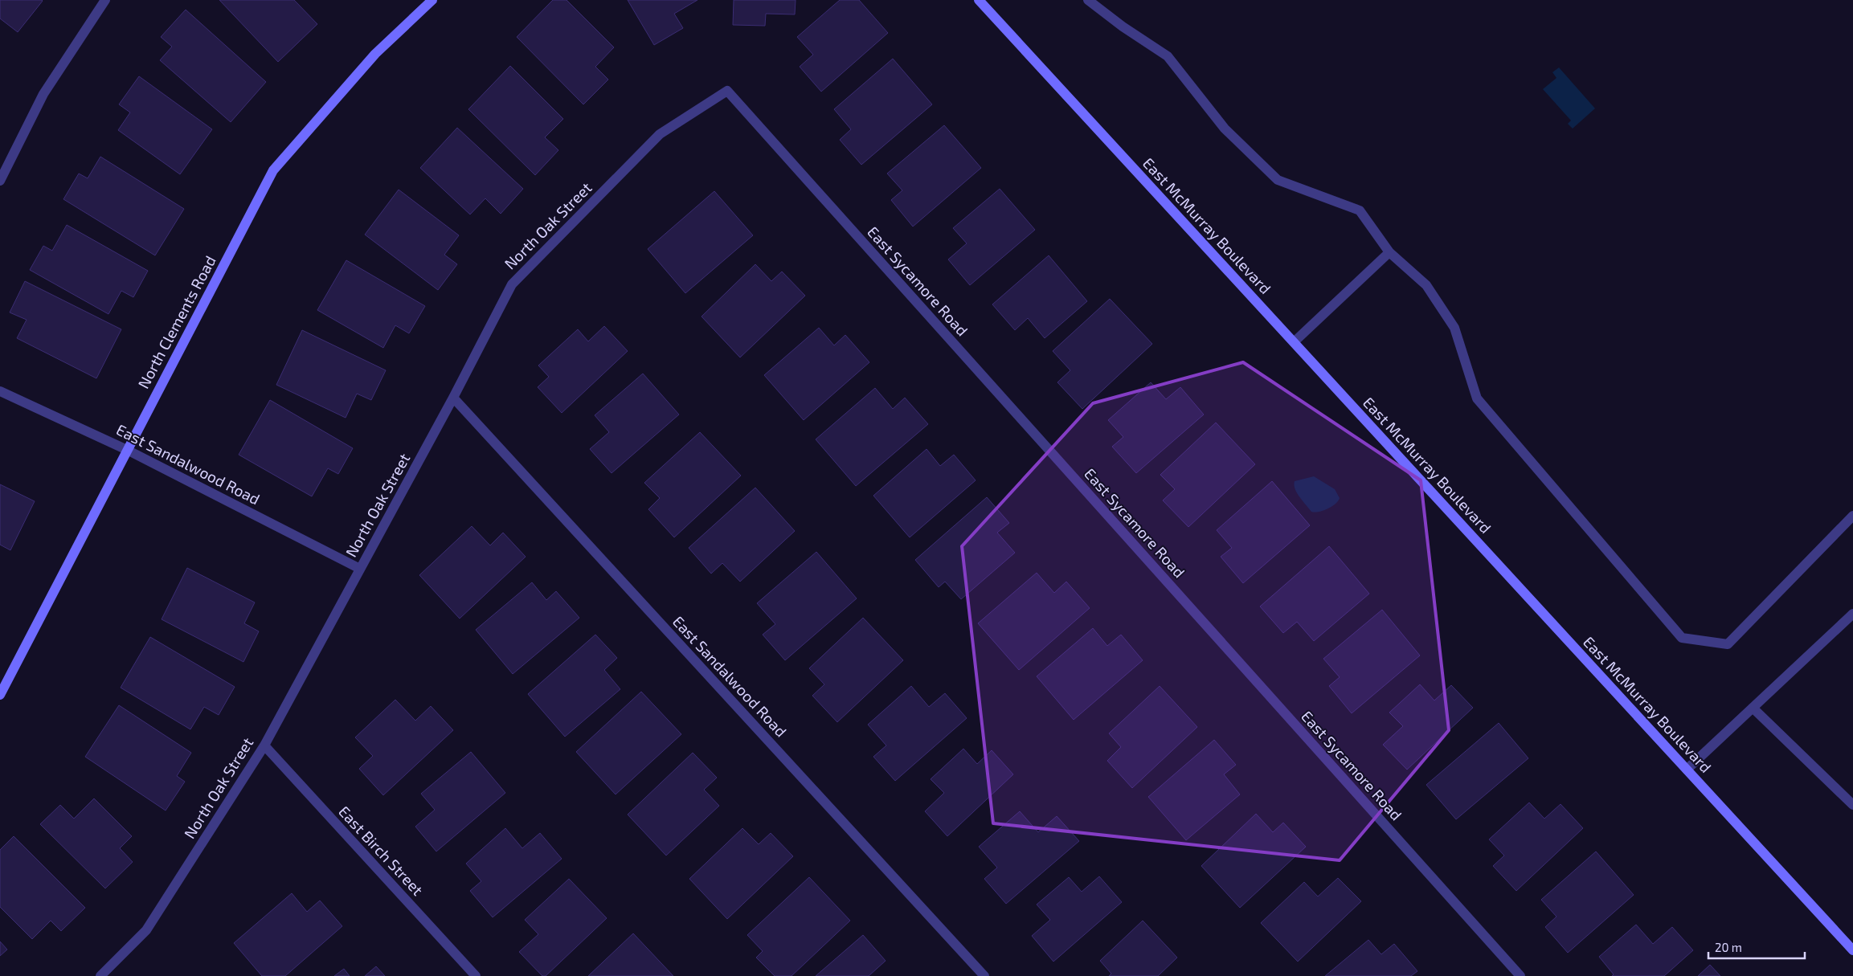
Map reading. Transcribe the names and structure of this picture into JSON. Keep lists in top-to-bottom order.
{
  "streets": {
    "street": [
      "North Oak Street",
      "East McMurray Boulevard",
      "East Sycamore Road",
      "North Clements Road",
      "East Sandalwood Road",
      "East Birch Street"
    ]
  },
  "crossings": [
    ["North Oak Street", "East Sycamore Road"],
    ["North Oak Street", "East Sandalwood Road"],
    ["North Oak Street", "East Birch Street"],
    ["North Clements Road", "East Sandalwood Road"]
  ],
  "scale_bar": "20 m"
}
